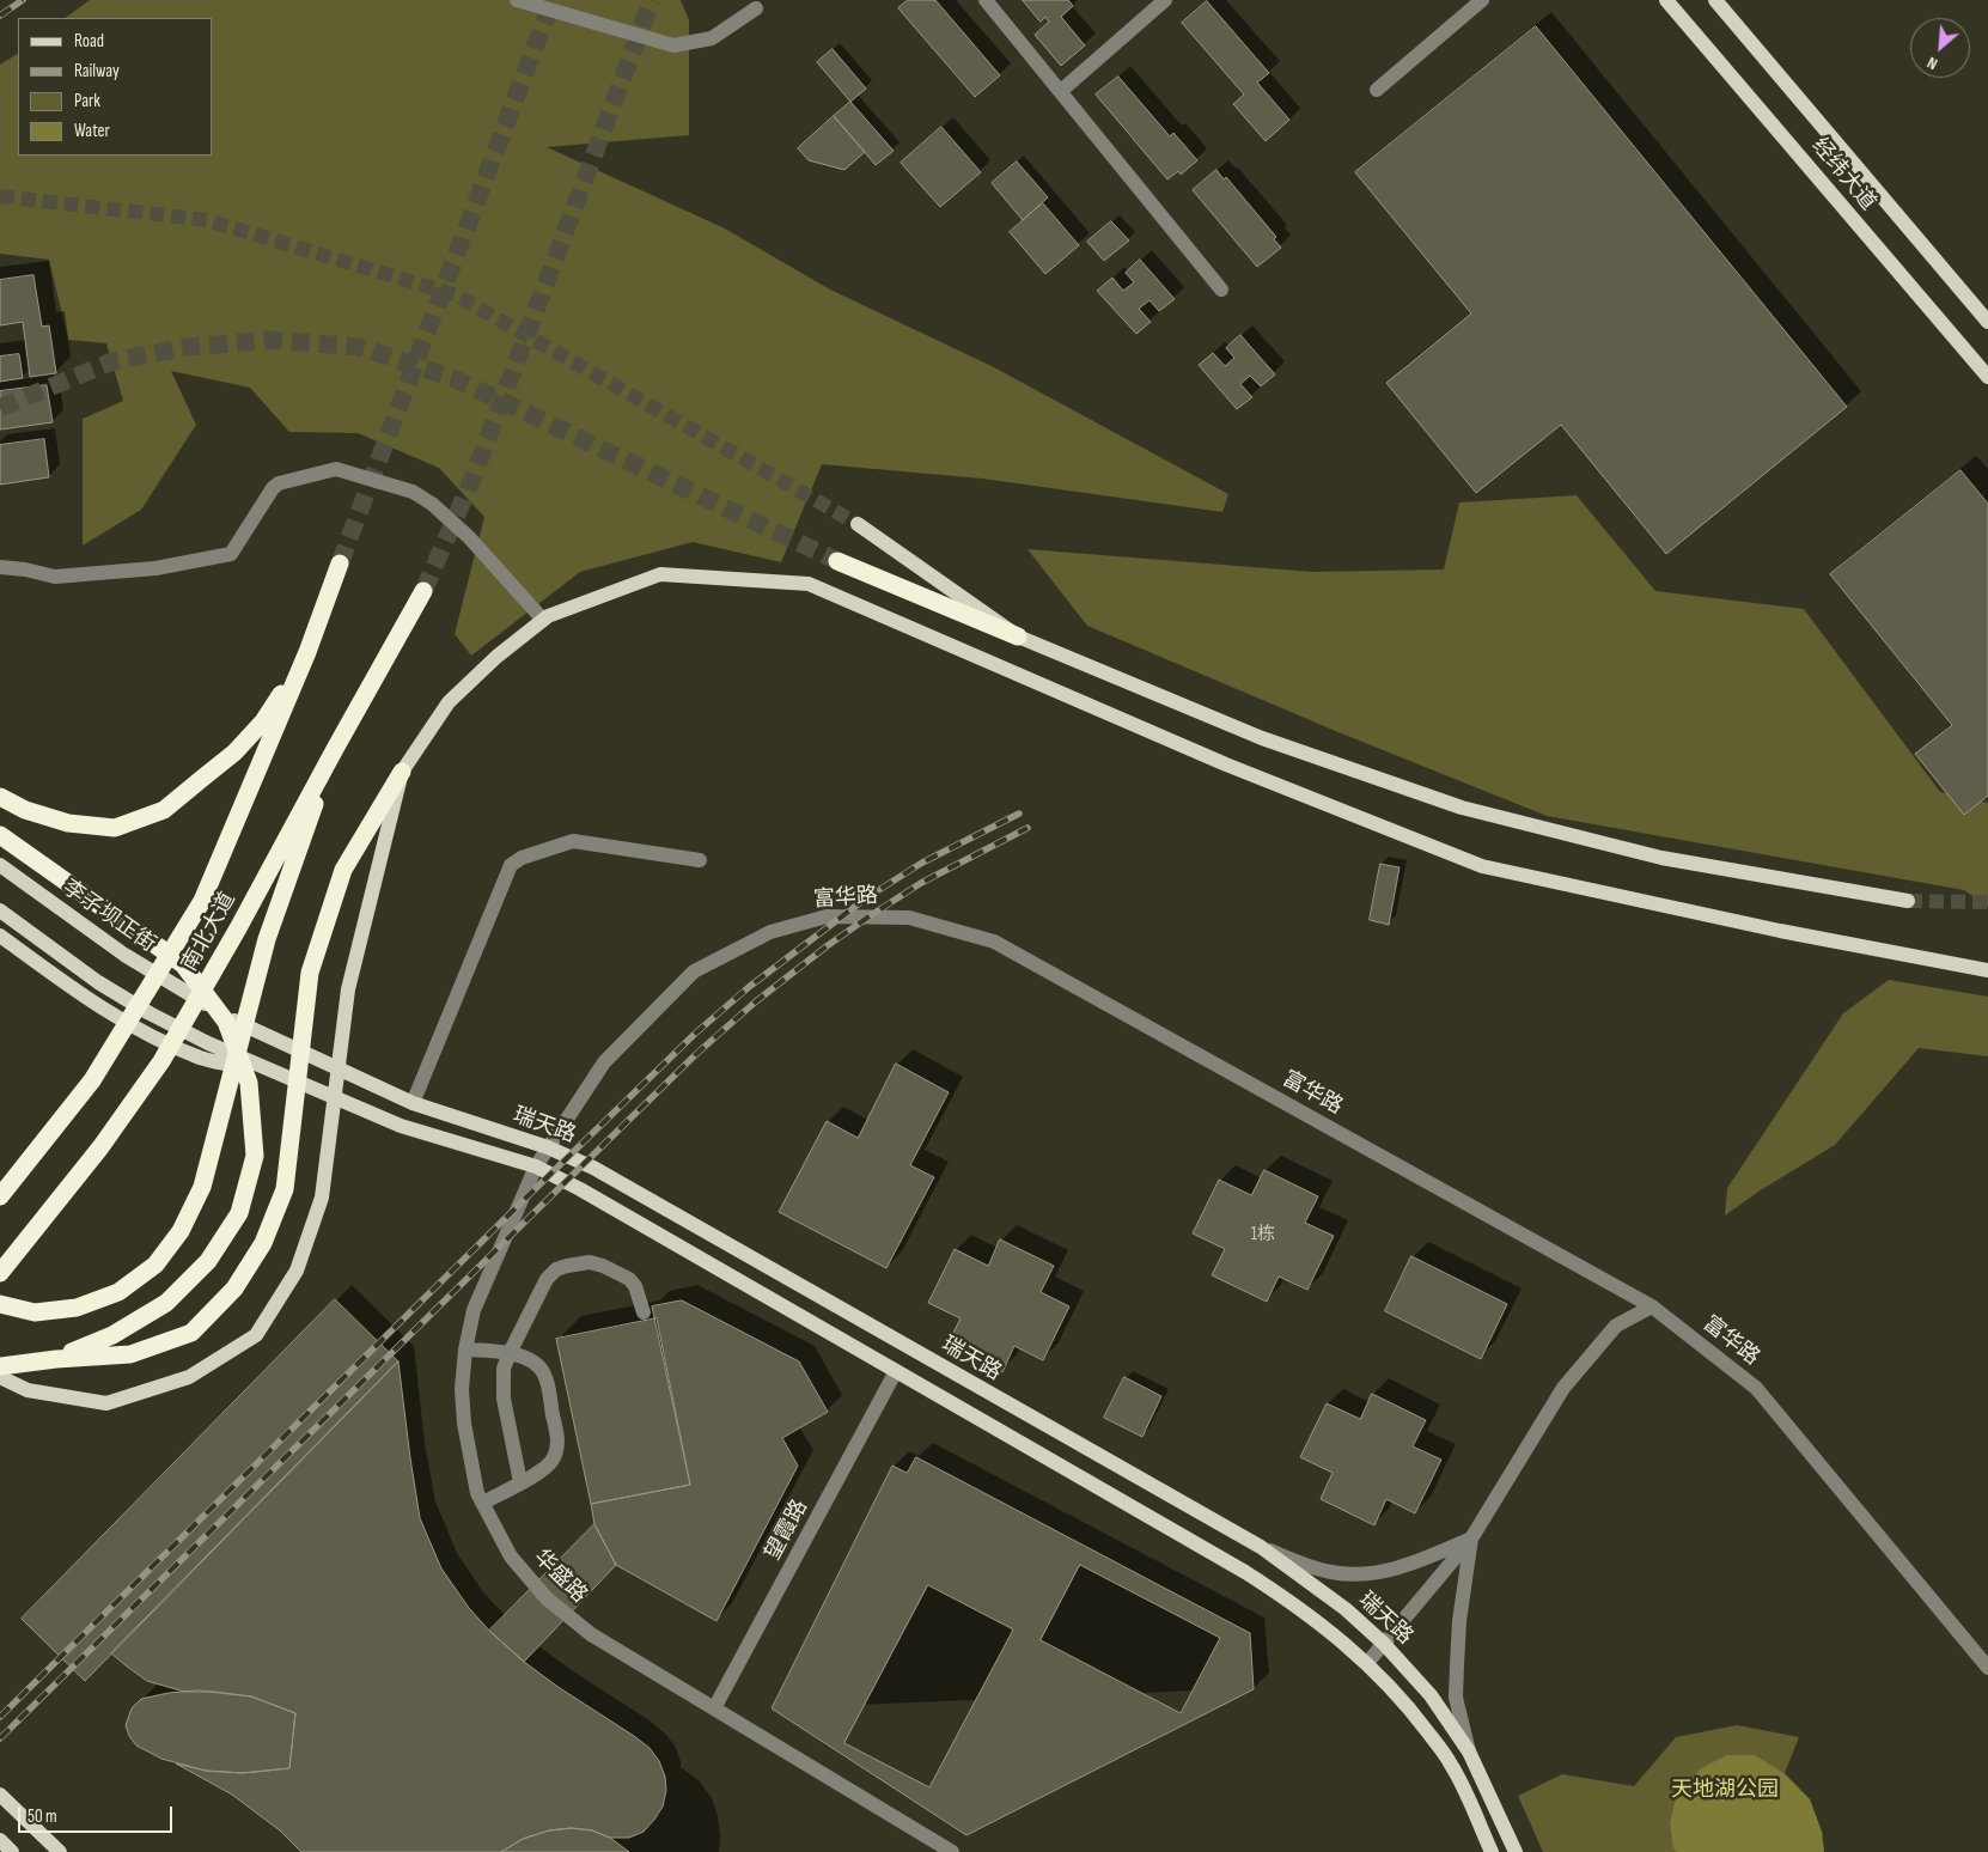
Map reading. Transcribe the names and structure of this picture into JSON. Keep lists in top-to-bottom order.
{
  "streets": {
    "highway": ["南北大道"],
    "main road": ["经纬大道", "李子坝正街", "瑞天路"],
    "street": ["富华路", "望霞路", "华盛路"]
  },
  "crossings": [
    ["富华路", "瑞天路"],
    ["富华路", "华盛路"],
    ["李子坝正街", "瑞天路"],
    ["瑞天路", "望霞路"],
    ["瑞天路", "华盛路"],
    ["望霞路", "华盛路"]
  ],
  "parks": ["天地湖公园"],
  "house_numbers": ["1栋"],
  "legend": [
    "Road",
    "Railway",
    "Park",
    "Water"
  ],
  "scale_bar": "50 m",
  "north": "bottom left"
}
